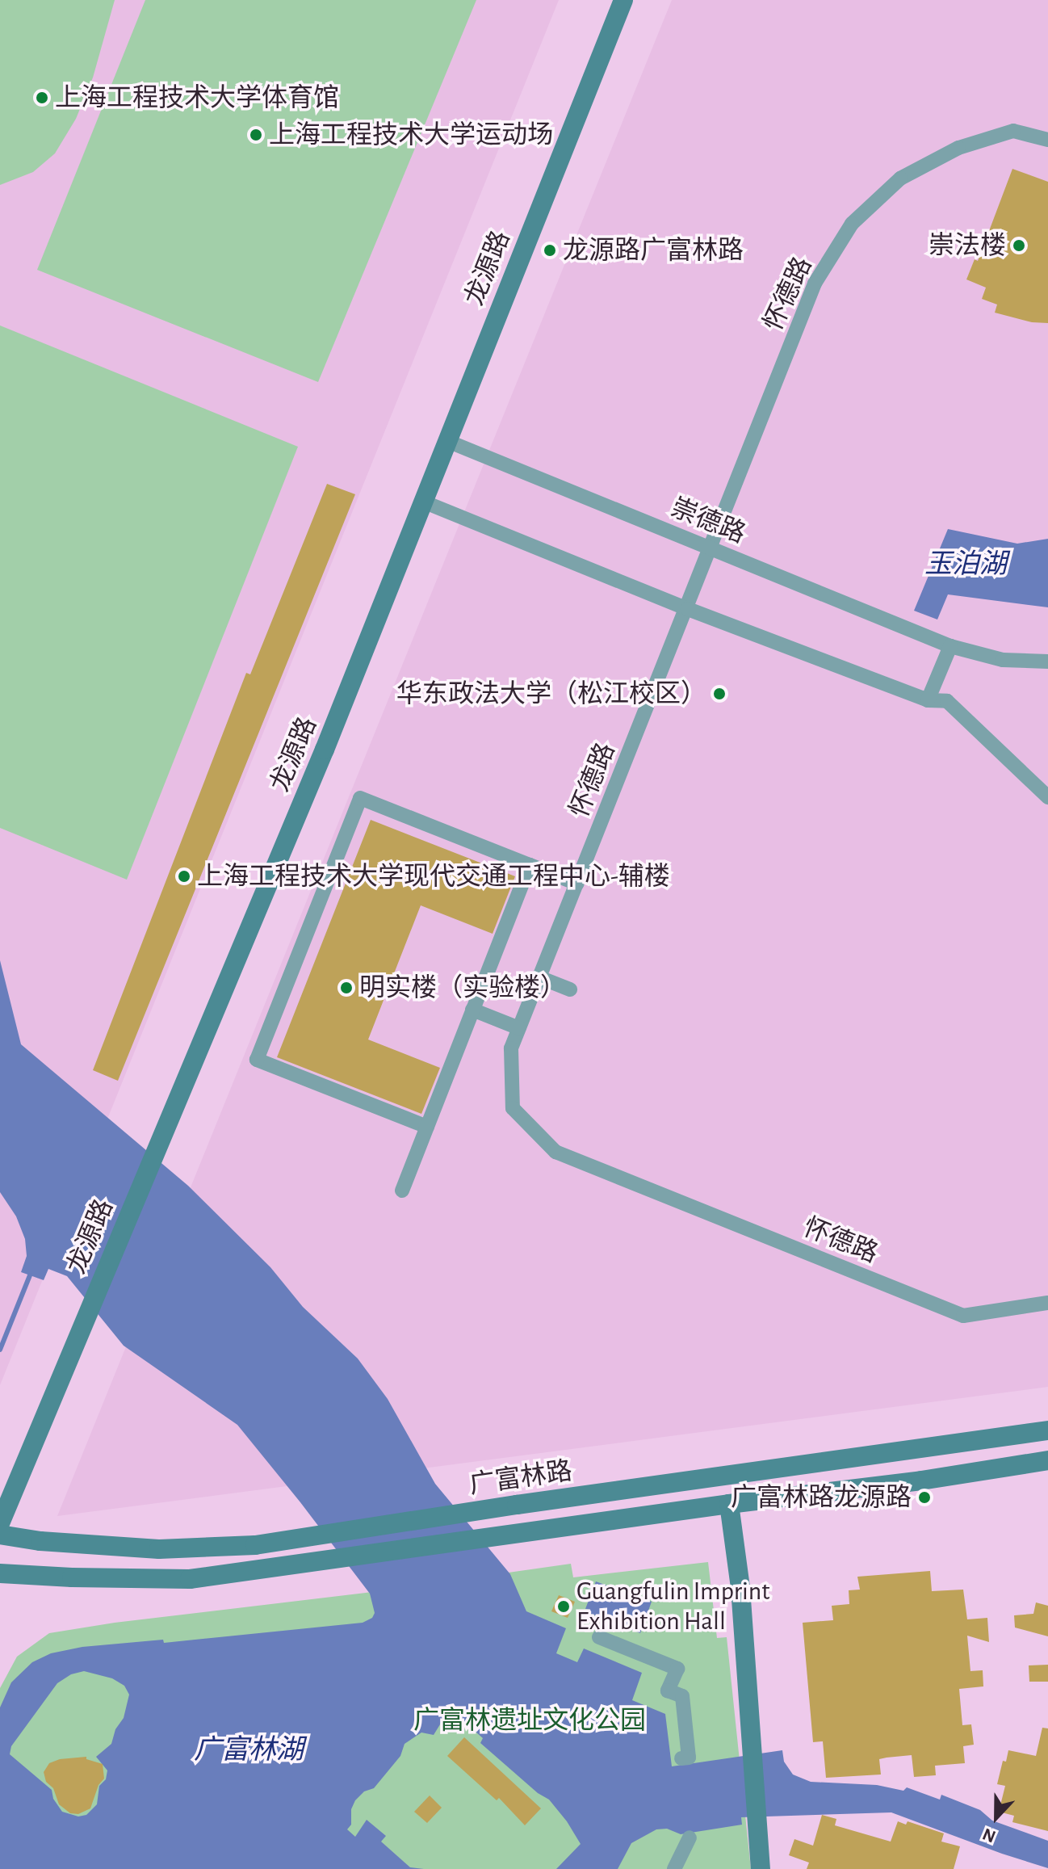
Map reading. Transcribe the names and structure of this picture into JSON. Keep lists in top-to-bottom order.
{
  "streets": {
    "main road": ["龙源路", "广富林路"],
    "street": ["怀德路", "崇德路"]
  },
  "crossings": [
    ["龙源路", "崇德路"],
    ["怀德路", "崇德路"]
  ],
  "water": ["玉泊湖", "广富林湖"],
  "parks": ["广富林遗址文化公园"],
  "places": [
    "上海工程技术大学体育馆",
    "上海工程技术大学运动场",
    "崇法楼",
    "龙源路广富林路",
    "华东政法大学（松江校区）",
    "上海工程技术大学现代交通工程中心-辅楼",
    "明实楼（实验楼）",
    "广富林路龙源路",
    "Guangfulin Imprint Exhibition Hall"
  ],
  "north": "bottom"
}
